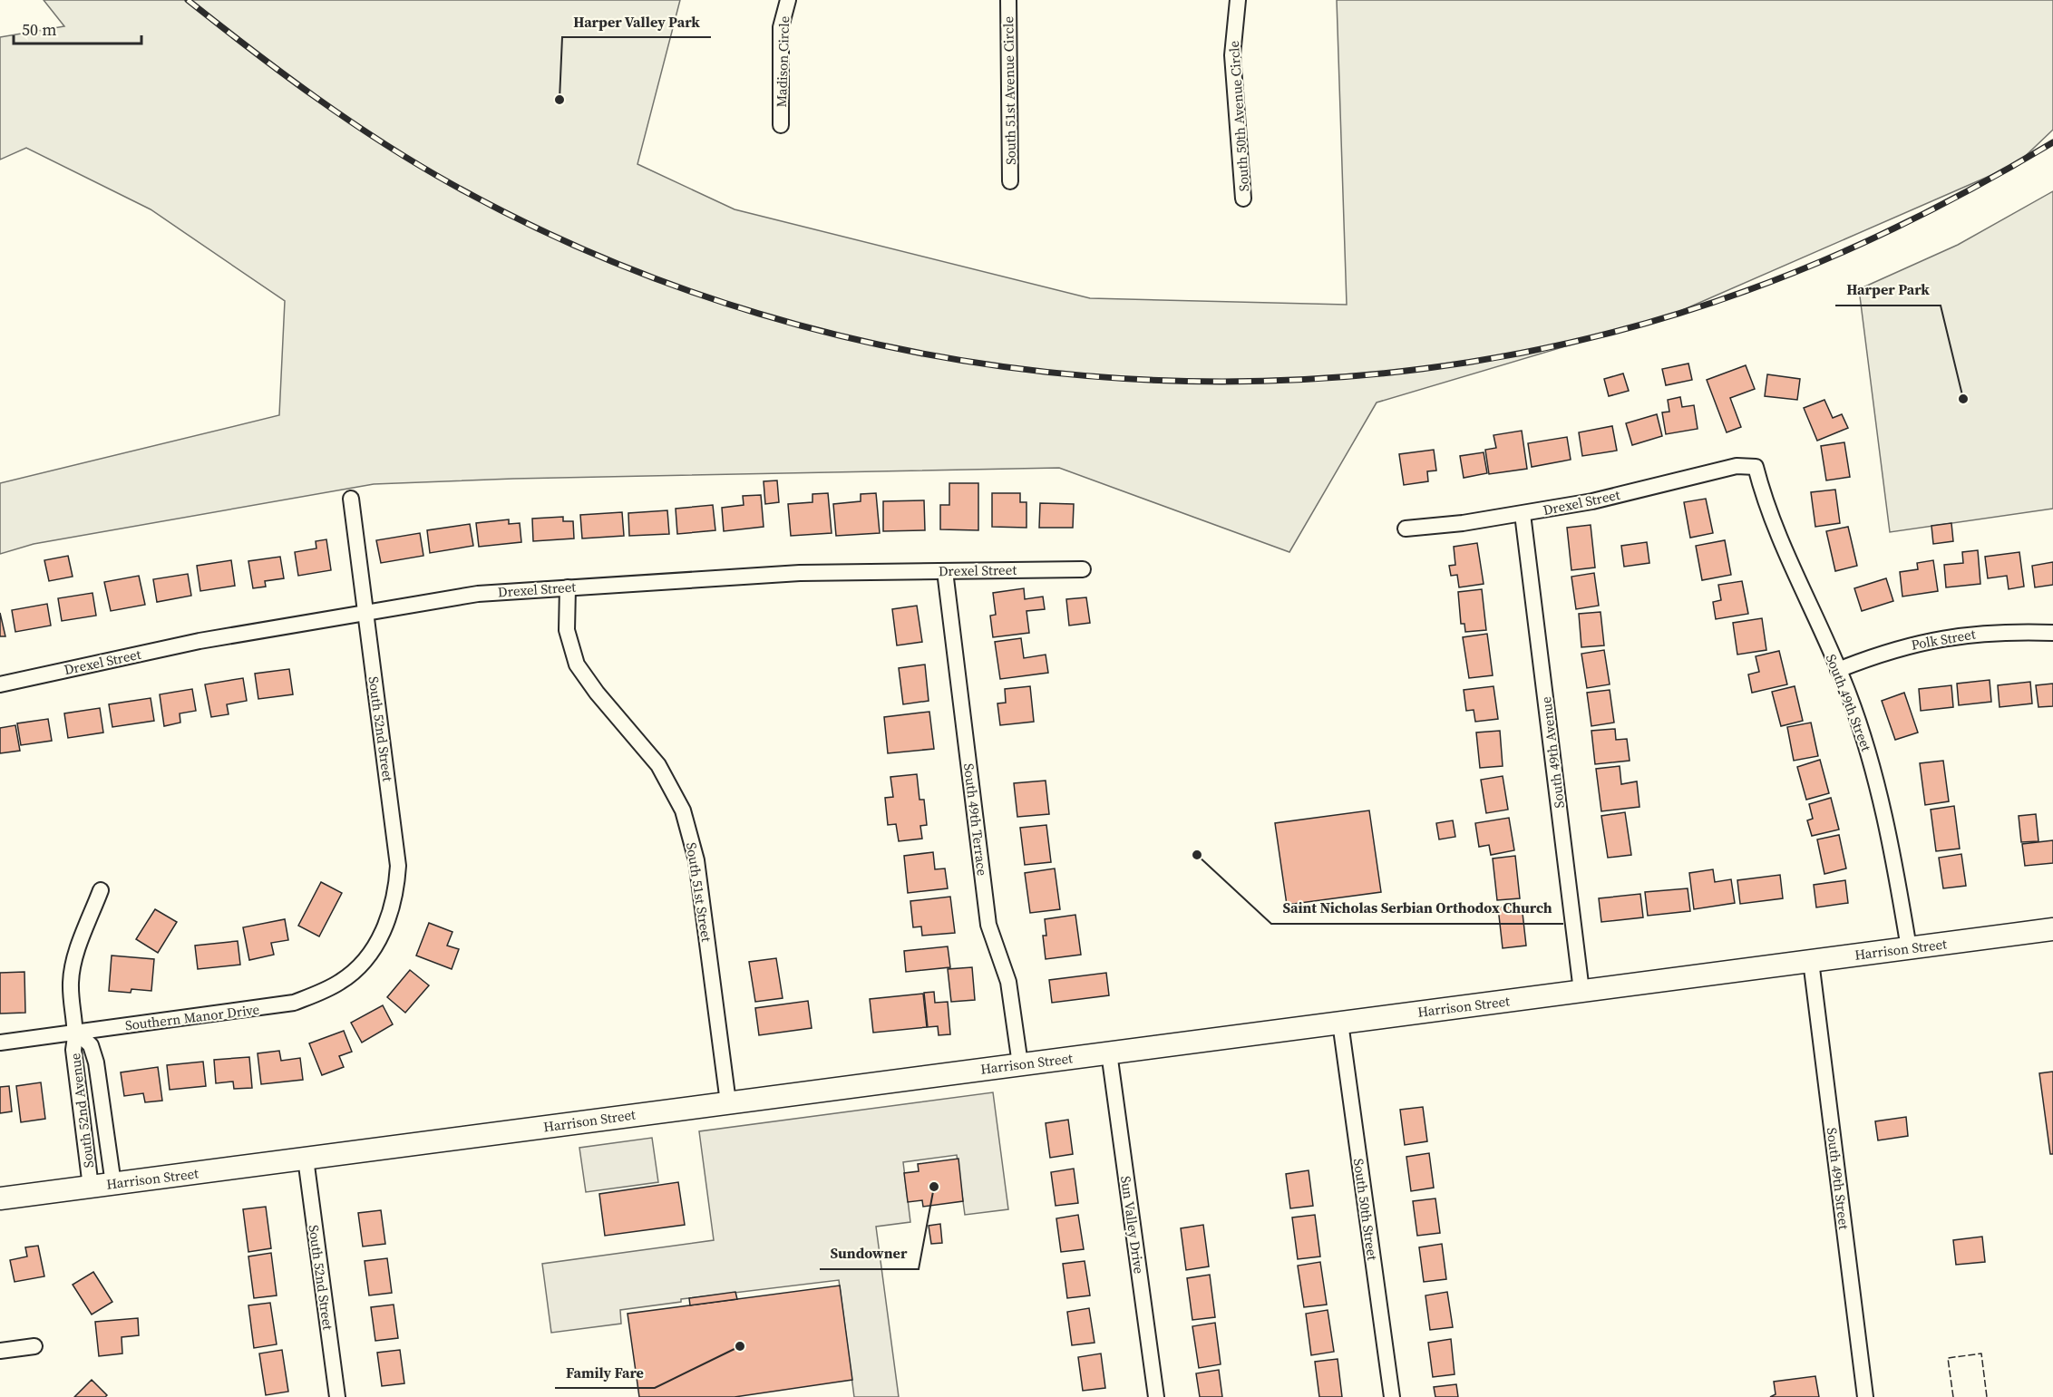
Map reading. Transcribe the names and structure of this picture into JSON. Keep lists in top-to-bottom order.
{
  "streets": {
    "main road": ["Harrison Street"],
    "street": [
      "Madison Circle",
      "South 51st Avenue Circle",
      "South 50th Avenue Circle",
      "Drexel Street",
      "Polk Street",
      "South 49th Street",
      "South 52nd Street",
      "South 49th Avenue",
      "South 49th Terrace",
      "South 51st Street",
      "Southern Manor Drive",
      "South 52nd Avenue",
      "South 50th Street",
      "Sun Valley Drive"
    ]
  },
  "crossings": [
    ["Drexel Street", "South 49th Street"],
    ["Drexel Street", "South 52nd Street"],
    ["Drexel Street", "South 49th Avenue"],
    ["Drexel Street", "South 49th Terrace"],
    ["Drexel Street", "South 51st Street"],
    ["Polk Street", "South 49th Street"],
    ["South 49th Street", "Harrison Street"],
    ["South 52nd Street", "Harrison Street"],
    ["South 52nd Street", "Southern Manor Drive"],
    ["South 49th Avenue", "Harrison Street"],
    ["South 49th Terrace", "Harrison Street"],
    ["South 51st Street", "Harrison Street"],
    ["Harrison Street", "South 52nd Avenue"],
    ["Harrison Street", "South 50th Street"],
    ["Harrison Street", "Sun Valley Drive"],
    ["Southern Manor Drive", "South 52nd Avenue"]
  ],
  "places": [
    "Harper Valley Park",
    "Harper Park",
    "Saint Nicholas Serbian Orthodox Church",
    "Sundowner",
    "Family Fare"
  ],
  "scale_bar": "50 m"
}
